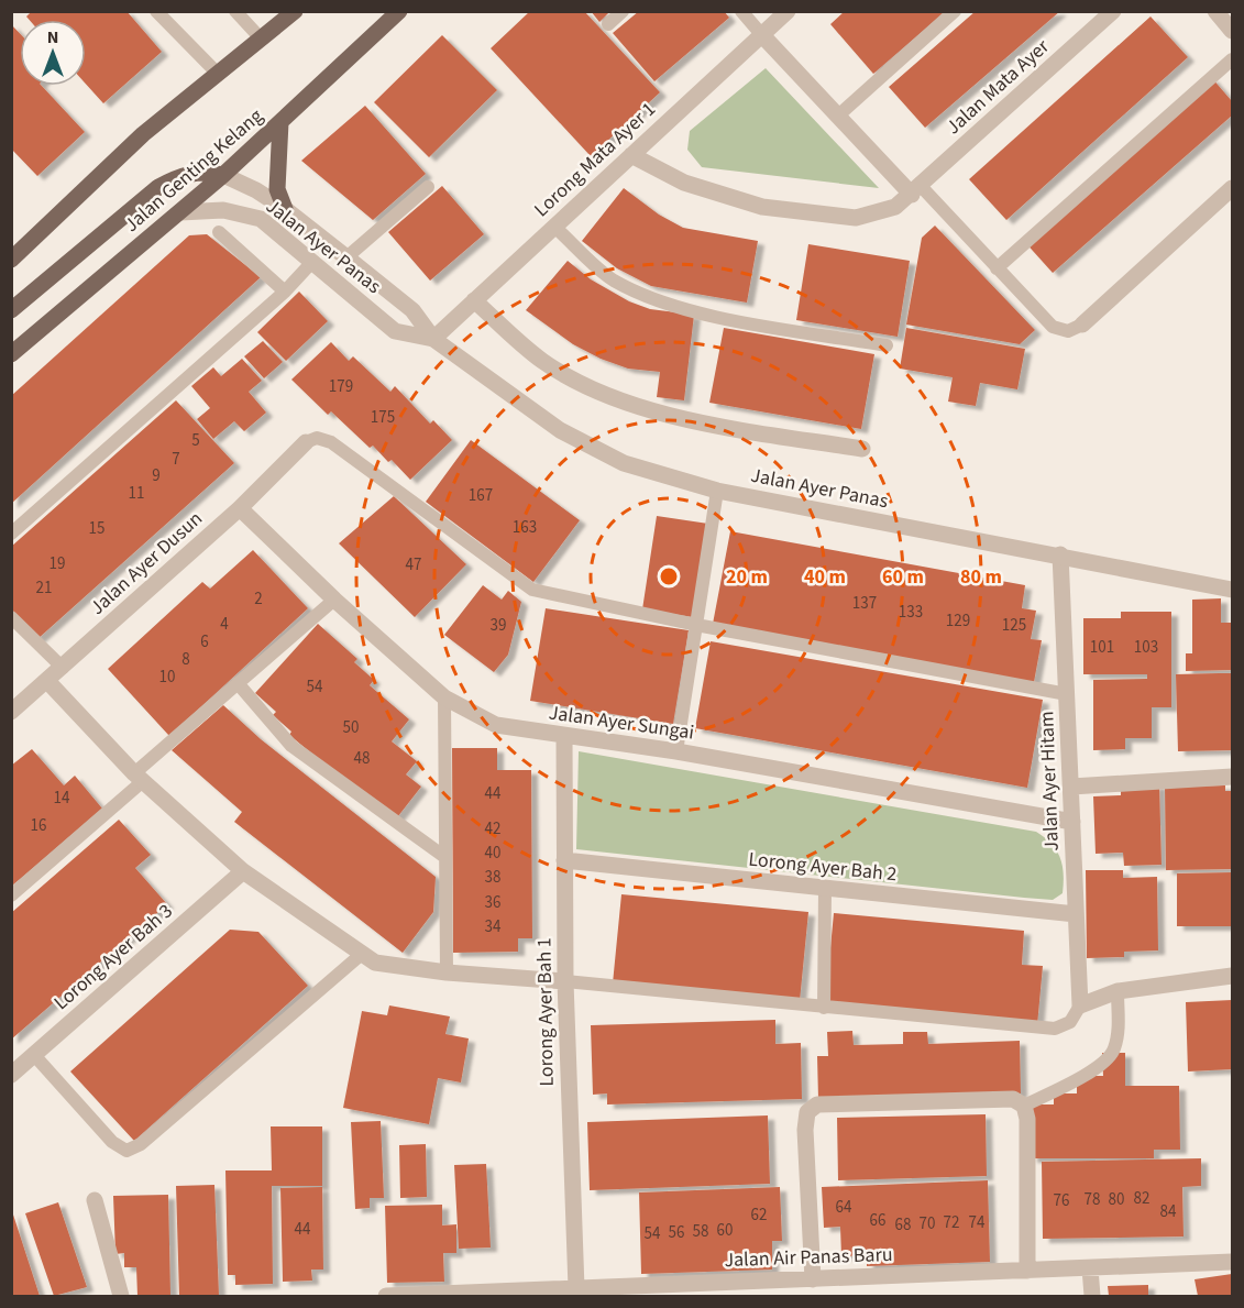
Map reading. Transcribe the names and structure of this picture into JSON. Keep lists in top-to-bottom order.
{
  "streets": {
    "main road": ["Jalan Genting Kelang"],
    "street": [
      "Jalan Mata Ayer",
      "Lorong Mata Ayer 1",
      "Jalan Ayer Panas",
      "Jalan Ayer Dusun",
      "Jalan Ayer Sungai",
      "Jalan Ayer Hitam",
      "Lorong Ayer Bah 2",
      "Lorong Ayer Bah 3",
      "Lorong Ayer Bah 1",
      "Jalan Air Panas Baru"
    ]
  },
  "crossings": [
    ["Jalan Mata Ayer", "Lorong Mata Ayer 1"],
    ["Lorong Mata Ayer 1", "Jalan Ayer Panas"],
    ["Jalan Genting Kelang", "Jalan Ayer Panas"],
    ["Jalan Ayer Panas", "Jalan Ayer Hitam"],
    ["Jalan Ayer Dusun", "Jalan Ayer Sungai"],
    ["Jalan Ayer Sungai", "Jalan Ayer Hitam"],
    ["Jalan Ayer Sungai", "Lorong Ayer Bah 1"],
    ["Jalan Ayer Hitam", "Lorong Ayer Bah 2"],
    ["Lorong Ayer Bah 2", "Lorong Ayer Bah 1"],
    ["Lorong Ayer Bah 1", "Jalan Air Panas Baru"]
  ],
  "house_numbers": [
    "179",
    "175",
    "5",
    "7",
    "9",
    "11",
    "167",
    "163",
    "15",
    "19",
    "47",
    "21",
    "2",
    "137",
    "133",
    "129",
    "4",
    "39",
    "125",
    "6",
    "101",
    "103",
    "8",
    "10",
    "54",
    "50",
    "48",
    "44",
    "14",
    "16",
    "42",
    "40",
    "38",
    "36",
    "34",
    "82",
    "78",
    "80",
    "76",
    "64",
    "84",
    "62",
    "66",
    "72",
    "74",
    "70",
    "68",
    "44",
    "60",
    "58",
    "56",
    "54"
  ],
  "north": "top",
  "rings": [
    "20 m",
    "40 m",
    "60 m",
    "80 m"
  ]
}
